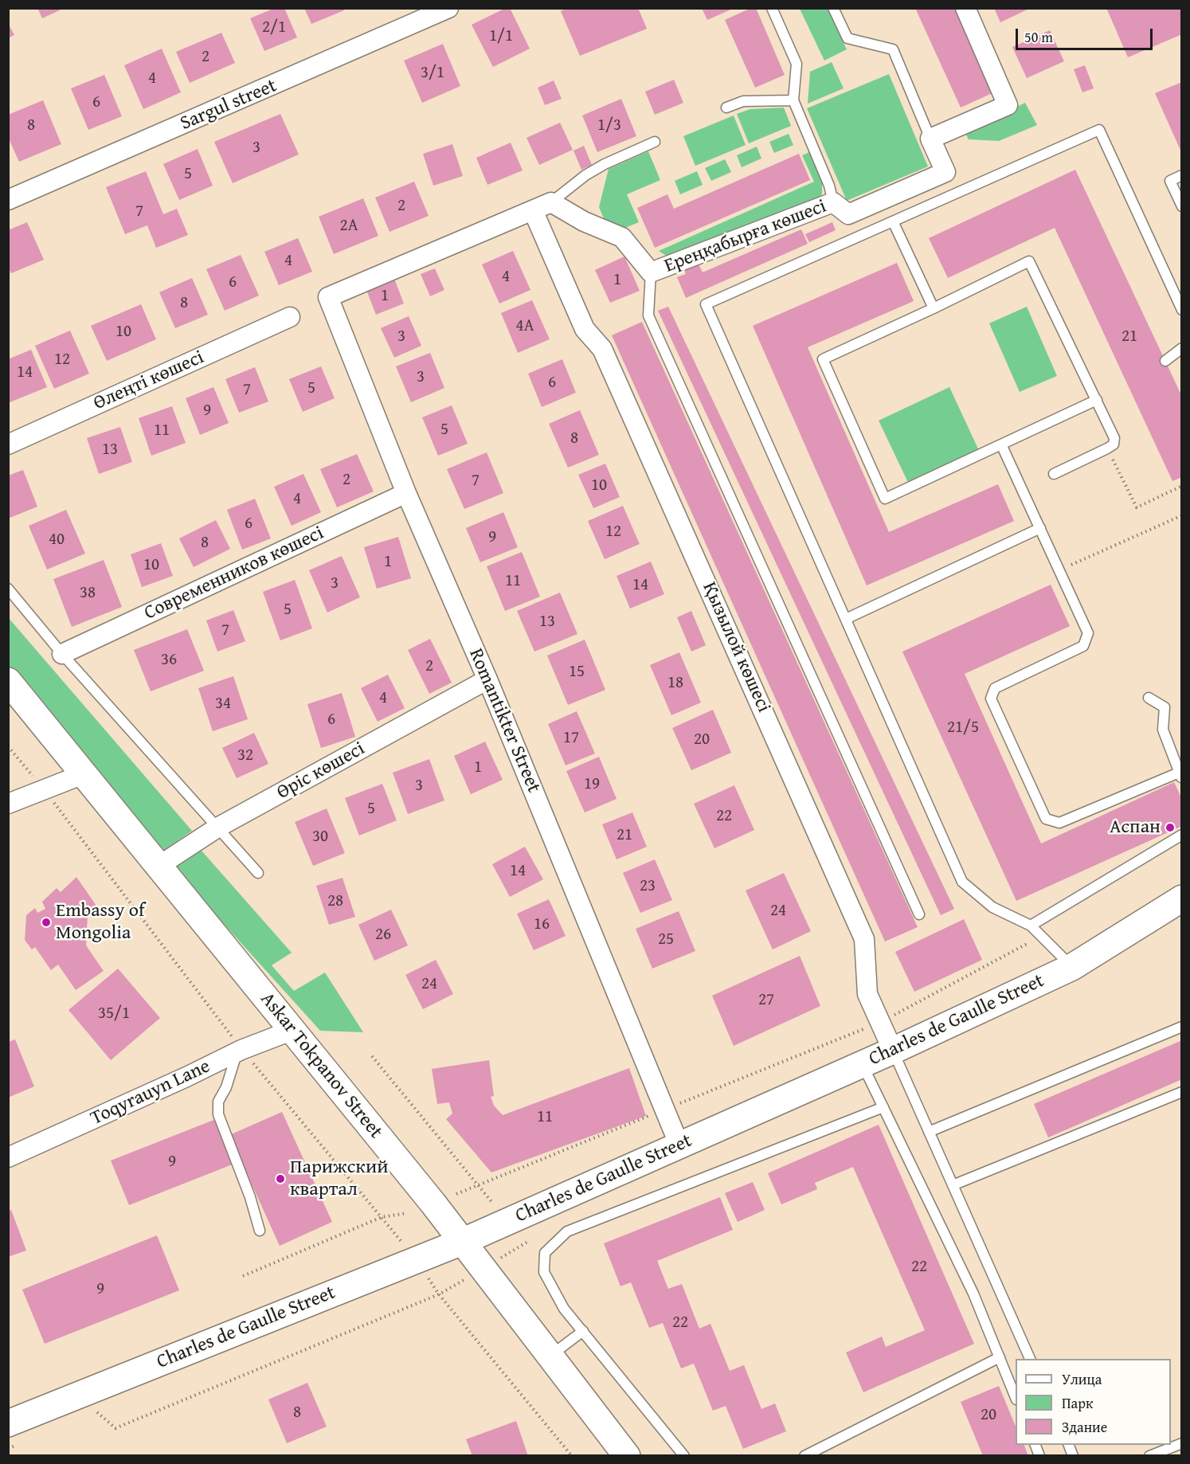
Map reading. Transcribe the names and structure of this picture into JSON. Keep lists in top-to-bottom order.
{
  "streets": {
    "street": [
      "Sargul street",
      "Ереңқабырға көшесі",
      "Өлеңті көшесі",
      "Современников көшесі",
      "Қызылой көшесі",
      "Romantikter Street",
      "Өріс көшесі",
      "Charles de Gaulle Street",
      "Askar Tokpanov Street",
      "Toqyrauyn Lane"
    ]
  },
  "crossings": [
    ["Современников көшесі", "Romantikter Street"],
    ["Қызылой көшесі", "Romantikter Street"],
    ["Қызылой көшесі", "Charles de Gaulle Street"],
    ["Romantikter Street", "Өріс көшесі"],
    ["Romantikter Street", "Charles de Gaulle Street"],
    ["Өріс көшесі", "Askar Tokpanov Street"],
    ["Charles de Gaulle Street", "Askar Tokpanov Street"],
    ["Askar Tokpanov Street", "Toqyrauyn Lane"]
  ],
  "places": ["Аспан", "Embassy of Mongolia", "Парижский квартал"],
  "house_numbers": [
    "2/1",
    "1/1",
    "2",
    "3/1",
    "4",
    "6",
    "8",
    "1/3",
    "3",
    "5",
    "2",
    "7",
    "2А",
    "4",
    "4",
    "1",
    "6",
    "1",
    "8",
    "4А",
    "10",
    "3",
    "21",
    "12",
    "14",
    "3",
    "6",
    "5",
    "7",
    "9",
    "5",
    "11",
    "8",
    "13",
    "2",
    "7",
    "10",
    "4",
    "6",
    "12",
    "9",
    "40",
    "8",
    "1",
    "10",
    "11",
    "3",
    "14",
    "38",
    "5",
    "13",
    "7",
    "36",
    "2",
    "15",
    "18",
    "4",
    "34",
    "6",
    "21/5",
    "17",
    "20",
    "32",
    "1",
    "19",
    "3",
    "5",
    "22",
    "21",
    "30",
    "14",
    "23",
    "28",
    "24",
    "16",
    "26",
    "25",
    "24",
    "27",
    "35/1",
    "11",
    "9",
    "22",
    "9",
    "22",
    "8",
    "20"
  ],
  "legend": ["Улица", "Парк", "Здание"],
  "scale_bar": "50 m"
}
